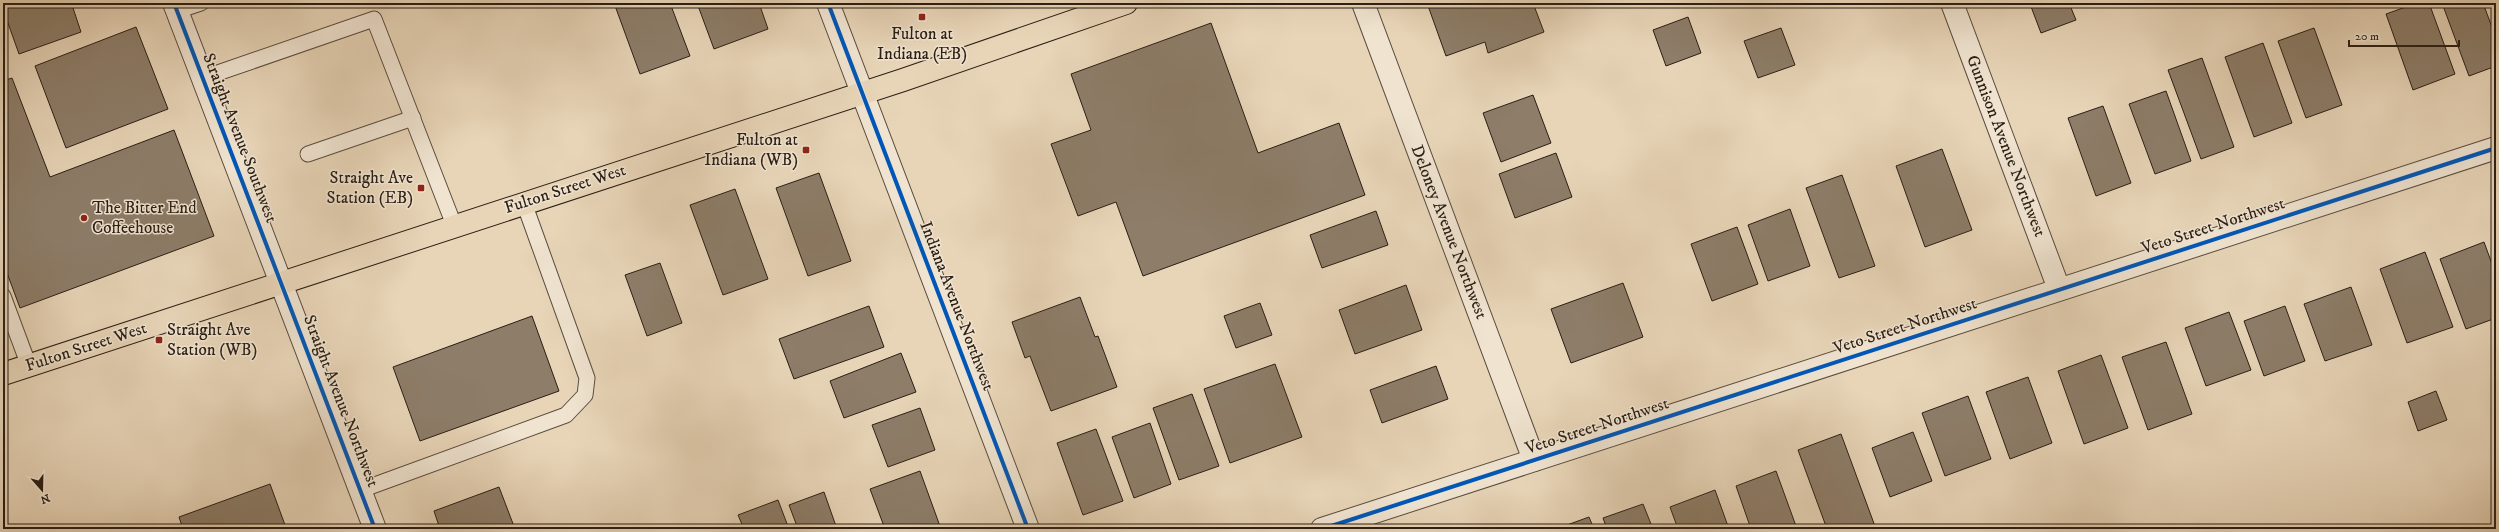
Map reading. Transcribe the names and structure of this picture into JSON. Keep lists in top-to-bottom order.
{
  "streets": {
    "main road": ["Fulton Street West"],
    "street": [
      "Straight Avenue Southwest",
      "Gunnison Avenue Northwest",
      "Veto Street Northwest",
      "Deloney Avenue Northwest",
      "Indiana Avenue Northwest",
      "Straight Avenue Northwest"
    ]
  },
  "crossings": [
    ["Straight Avenue Southwest", "Fulton Street West"],
    ["Straight Avenue Southwest", "Straight Avenue Northwest"],
    ["Gunnison Avenue Northwest", "Veto Street Northwest"],
    ["Fulton Street West", "Indiana Avenue Northwest"],
    ["Fulton Street West", "Straight Avenue Northwest"],
    ["Veto Street Northwest", "Deloney Avenue Northwest"]
  ],
  "places": {
    "transit": [
      "Fulton at Indiana (EB)",
      "Fulton at Indiana (WB)",
      "Straight Ave Station (EB)",
      "Straight Ave Station (WB)"
    ],
    "other": ["The Bitter End Coffeehouse"]
  },
  "scale_bar": "20 m",
  "north": "bottom"
}
